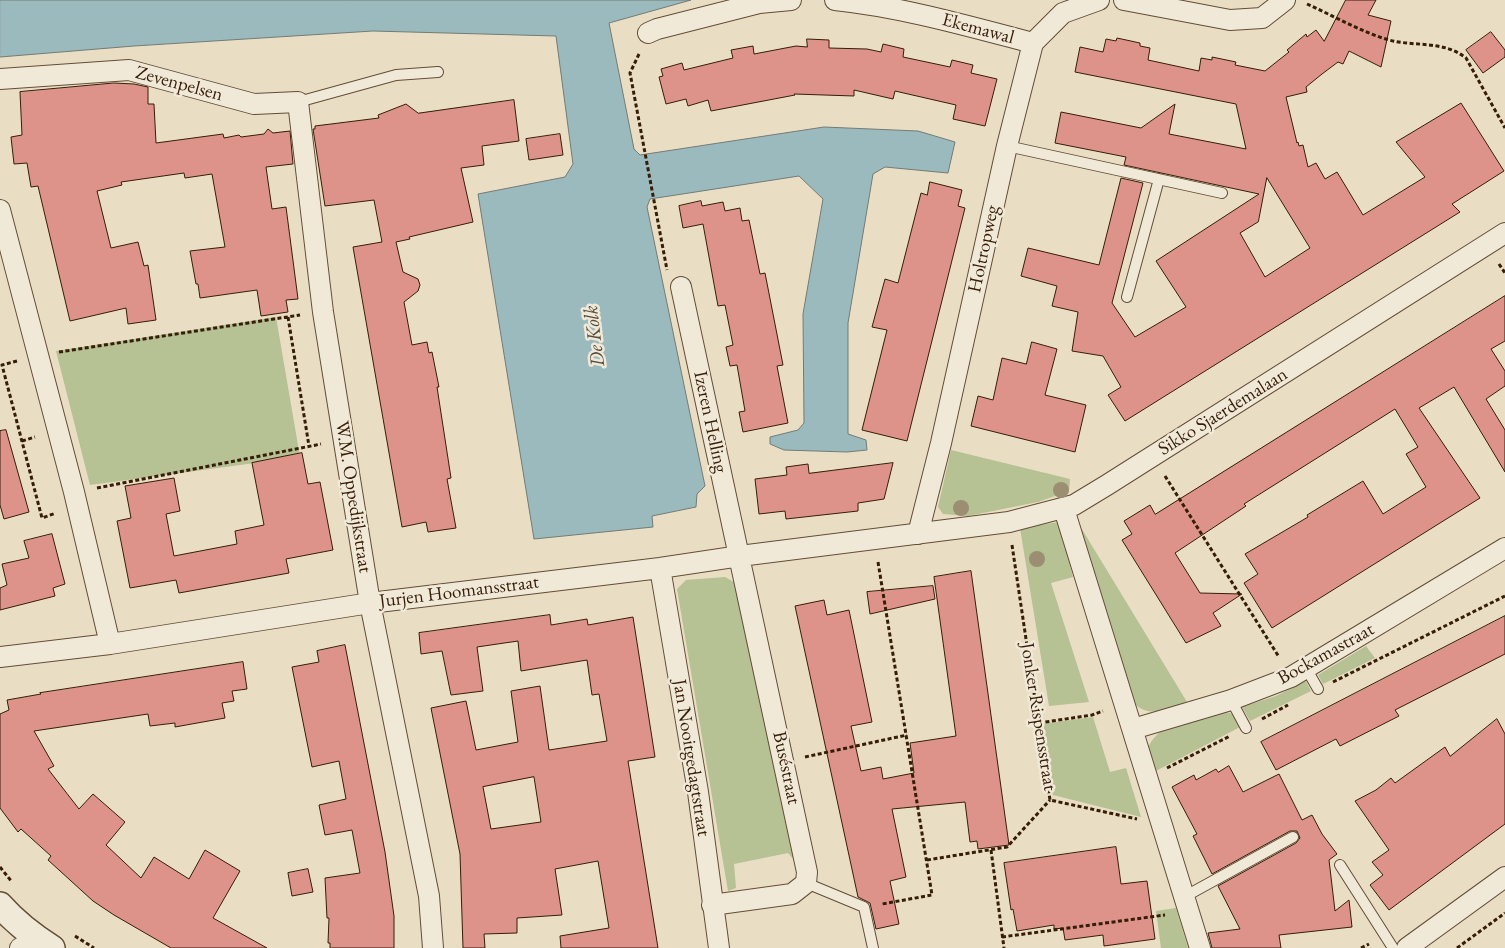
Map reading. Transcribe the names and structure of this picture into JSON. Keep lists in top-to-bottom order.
{
  "streets": {
    "street": [
      "Ekemawal",
      "Zevenpelsen",
      "Holtropweg",
      "Sikko Sjaerdemalaan",
      "Izeren Helling",
      "W.M. Oppedijkstraat",
      "Jurjen Hoomansstraat",
      "Bockamastraat",
      "Jan Nooitgedagtstraat",
      "Buséstraat"
    ],
    "path": ["Jonker Rispensstraat"]
  },
  "crossings": [
    ["Ekemawal", "Holtropweg"],
    ["Zevenpelsen", "W.M. Oppedijkstraat"],
    ["Holtropweg", "Sikko Sjaerdemalaan"],
    ["Holtropweg", "Jurjen Hoomansstraat"],
    ["Sikko Sjaerdemalaan", "Jurjen Hoomansstraat"],
    ["Sikko Sjaerdemalaan", "Jonker Rispensstraat"],
    ["Izeren Helling", "Jurjen Hoomansstraat"],
    ["Izeren Helling", "Buséstraat"],
    ["W.M. Oppedijkstraat", "Jurjen Hoomansstraat"],
    ["Jurjen Hoomansstraat", "Jan Nooitgedagtstraat"],
    ["Jurjen Hoomansstraat", "Buséstraat"]
  ],
  "water": ["De Kolk"]
}
